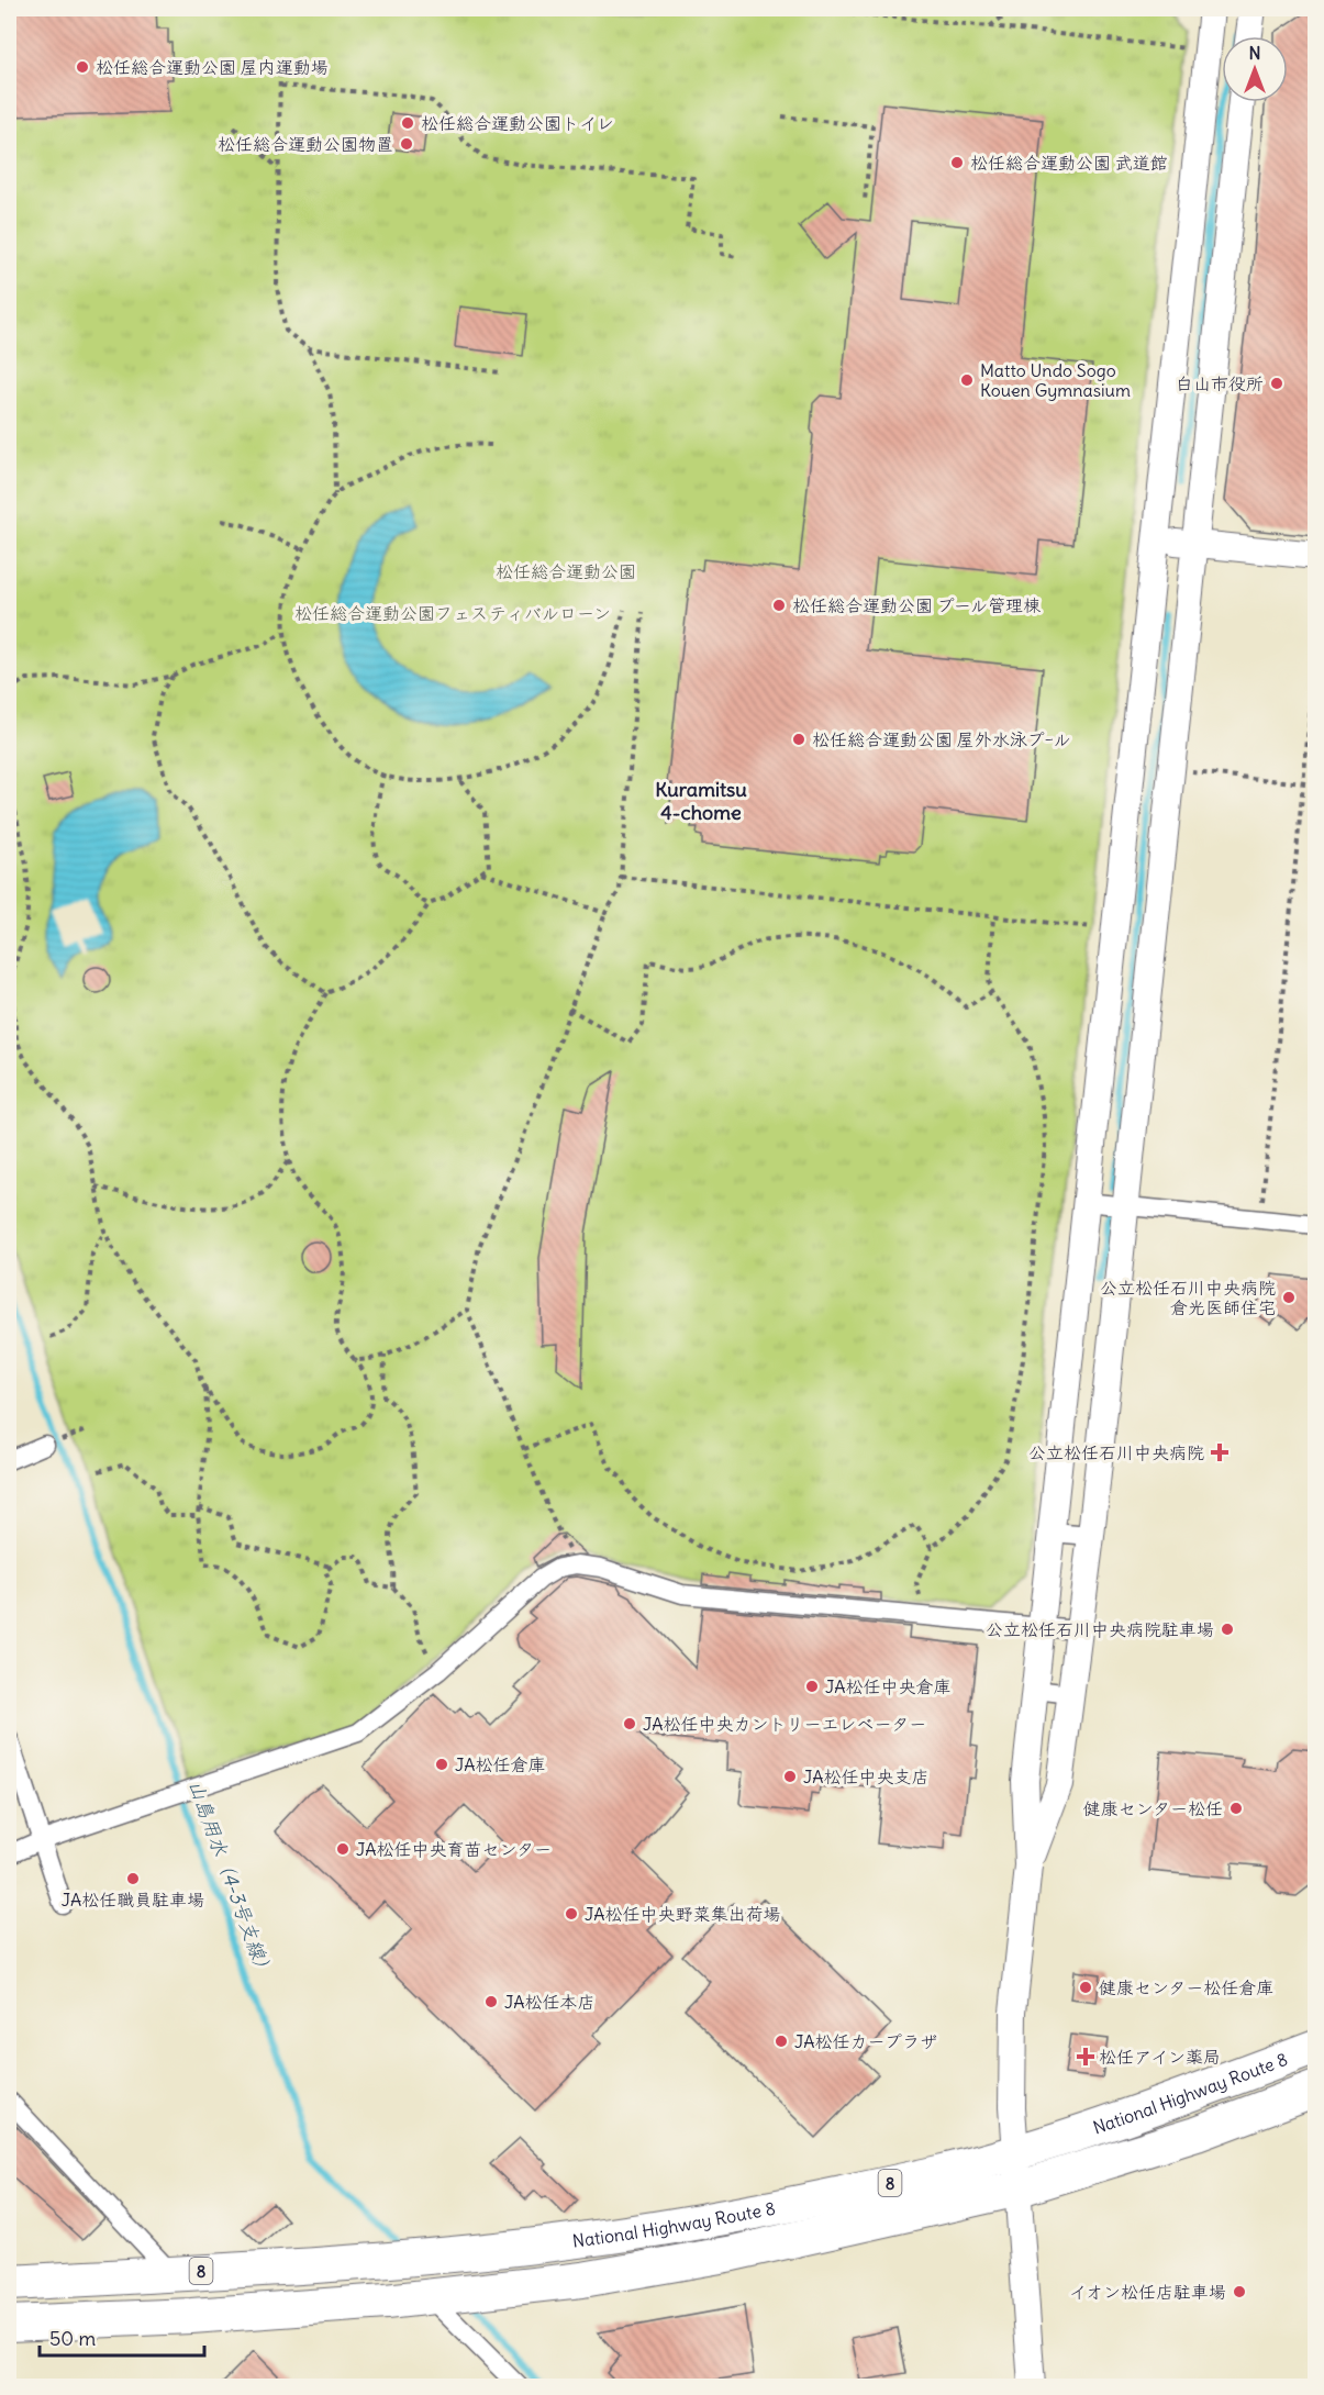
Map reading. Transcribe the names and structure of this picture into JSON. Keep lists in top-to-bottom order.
{
  "streets": {
    "highway": ["National Highway Route 8", "8"]
  },
  "districts": ["Kuramitsu 4-chome"],
  "water": ["山島用水（4-3号支線）"],
  "parks": ["松任総合運動公園", "松任総合運動公園フェスティバルローン"],
  "places": {
    "other": [
      "松任総合運動公園 屋内運動場",
      "松任総合運動公園トイレ",
      "松任総合運動公園物置",
      "松任総合運動公園 武道館",
      "Matto Undo Sogo Kouen Gymnasium",
      "白山市役所",
      "松任総合運動公園 プール管理棟",
      "松任総合運動公園 屋外水泳プｰル",
      "公立松任石川中央病院 倉光医師住宅",
      "公立松任石川中央病院駐車場",
      "JA松任中央倉庫",
      "JA松任中央カントリーエレベーター",
      "JA松任倉庫",
      "JA松任中央支店",
      "健康センター松任",
      "JA松任中央育苗センター",
      "JA松任職員駐車場",
      "JA松任中央野菜集出荷場",
      "健康センター松任倉庫",
      "JA松任本店",
      "JA松任カープラザ",
      "イオン松任店駐車場"
    ],
    "health": ["公立松任石川中央病院", "松任アイン薬局"]
  },
  "scale_bar": "50 m",
  "north": "top"
}
